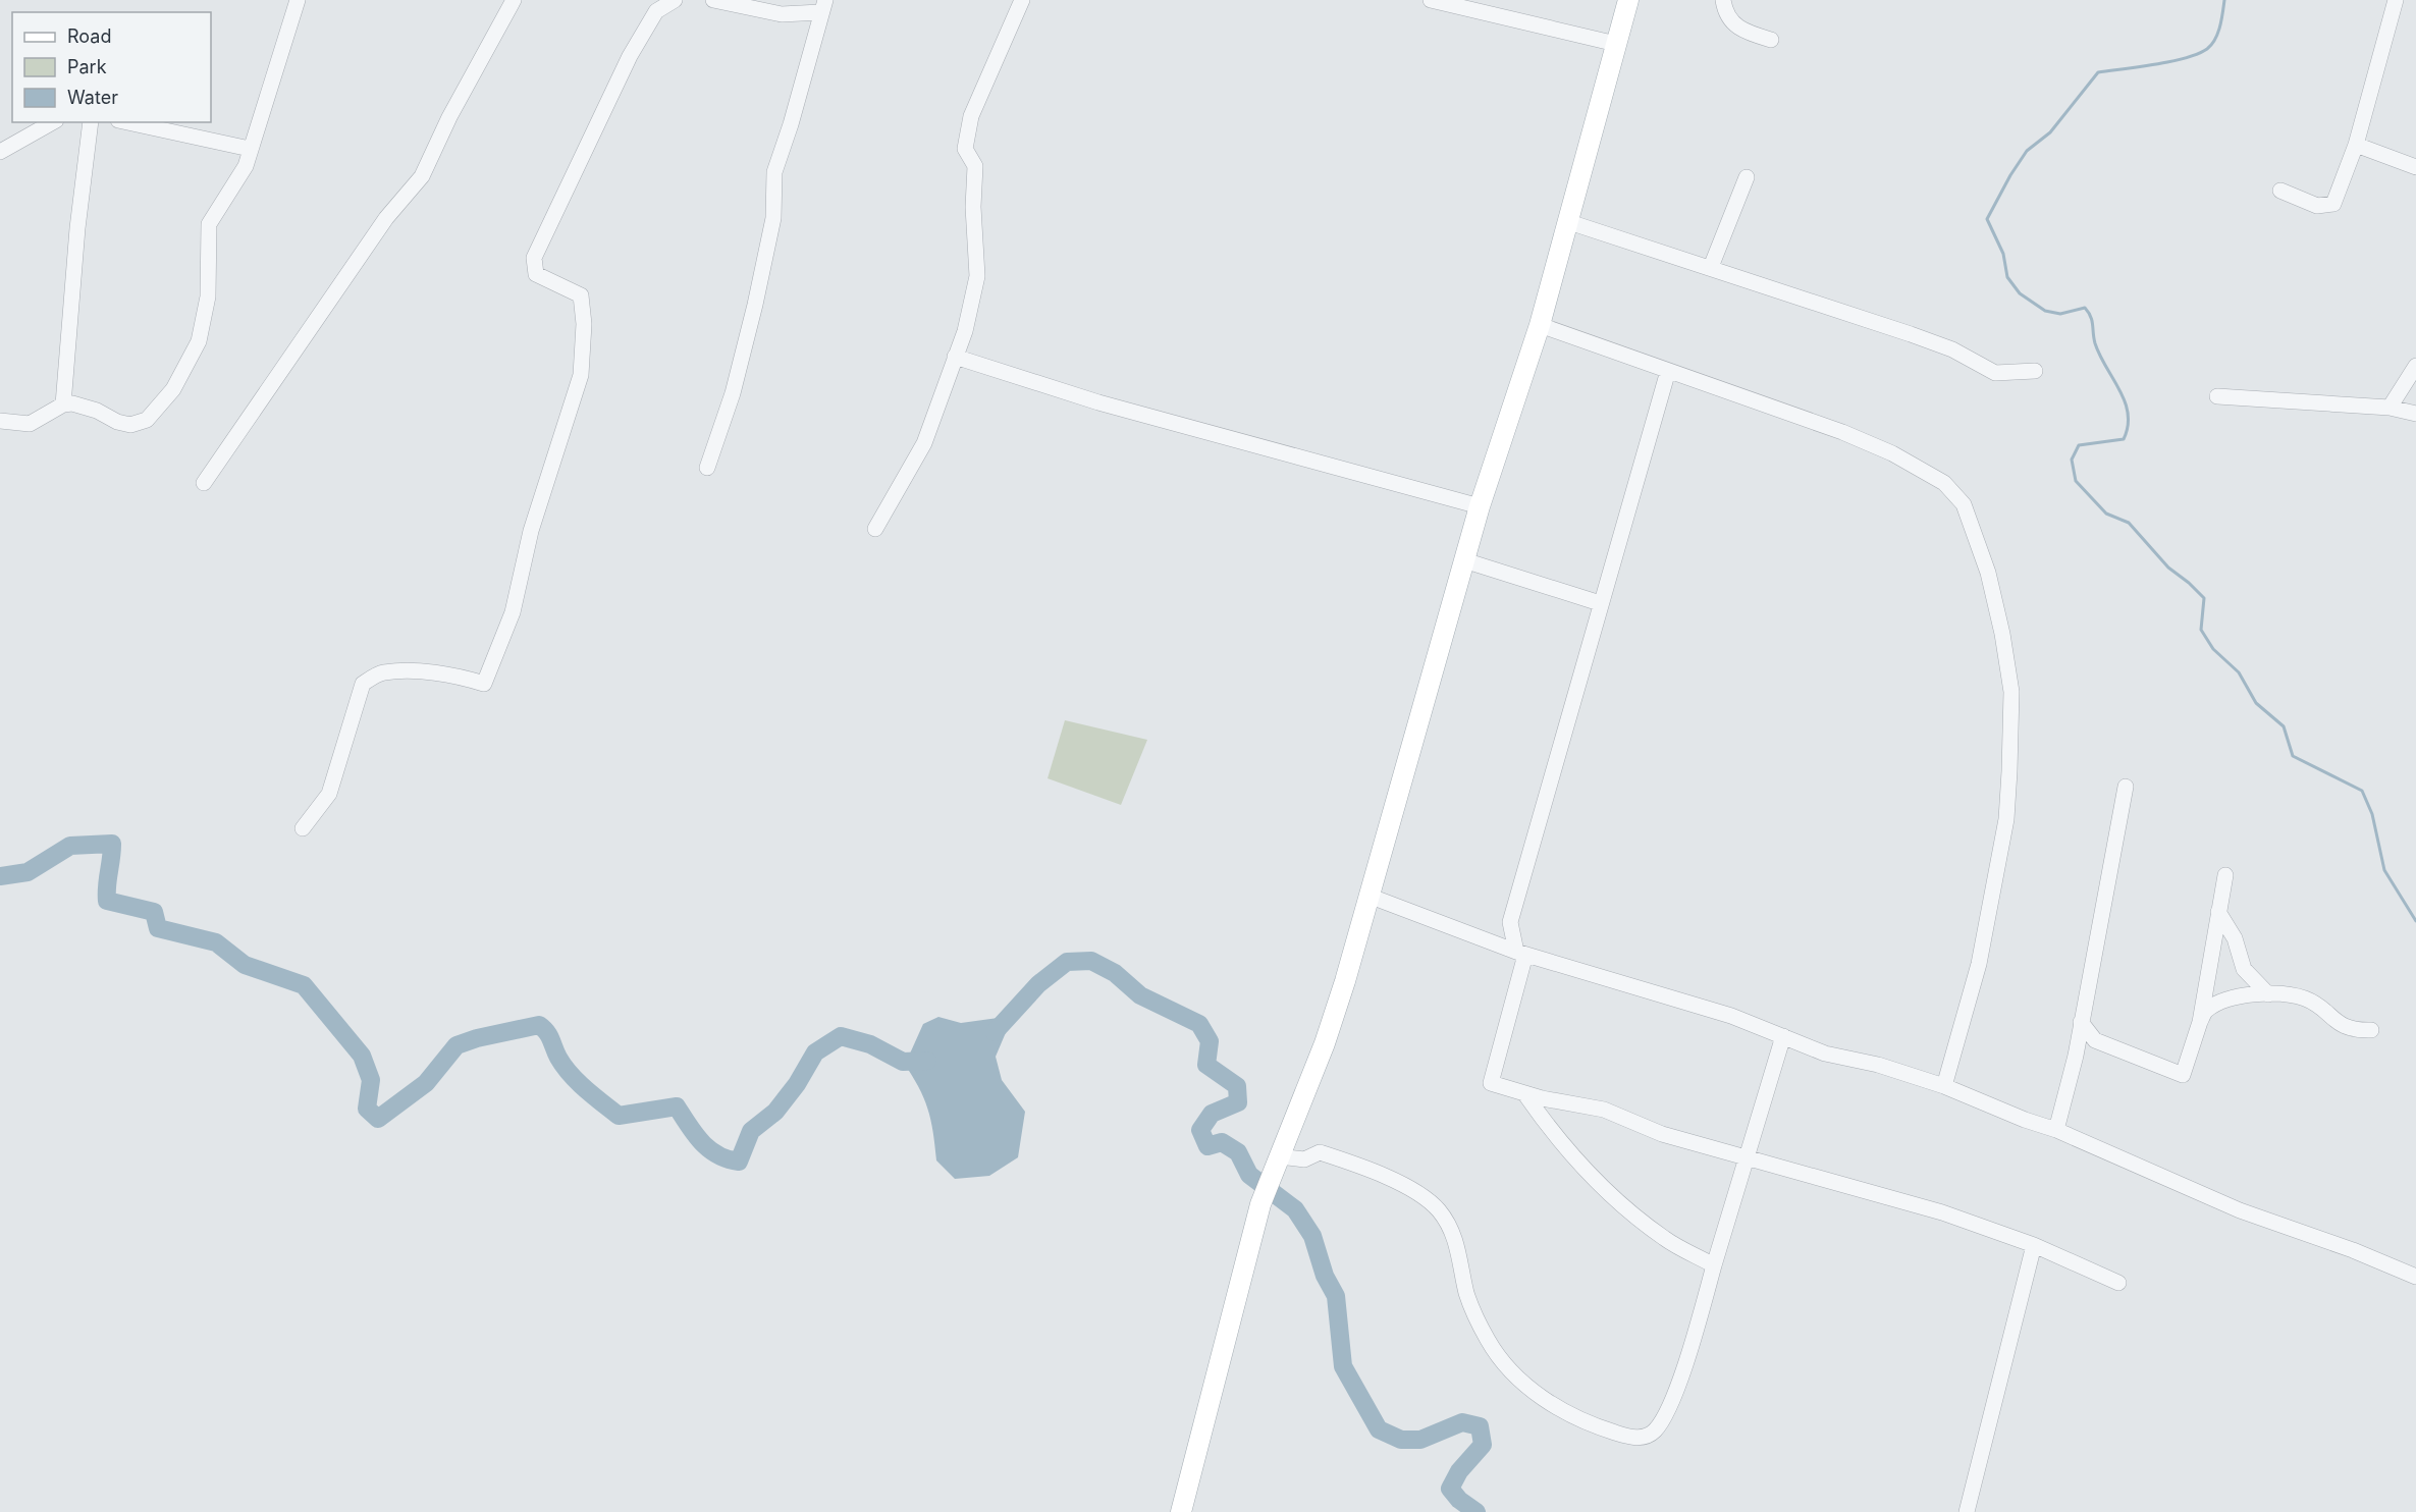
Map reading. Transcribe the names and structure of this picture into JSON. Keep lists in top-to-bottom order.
{
  "legend": ["Road", "Park", "Water"]
}
